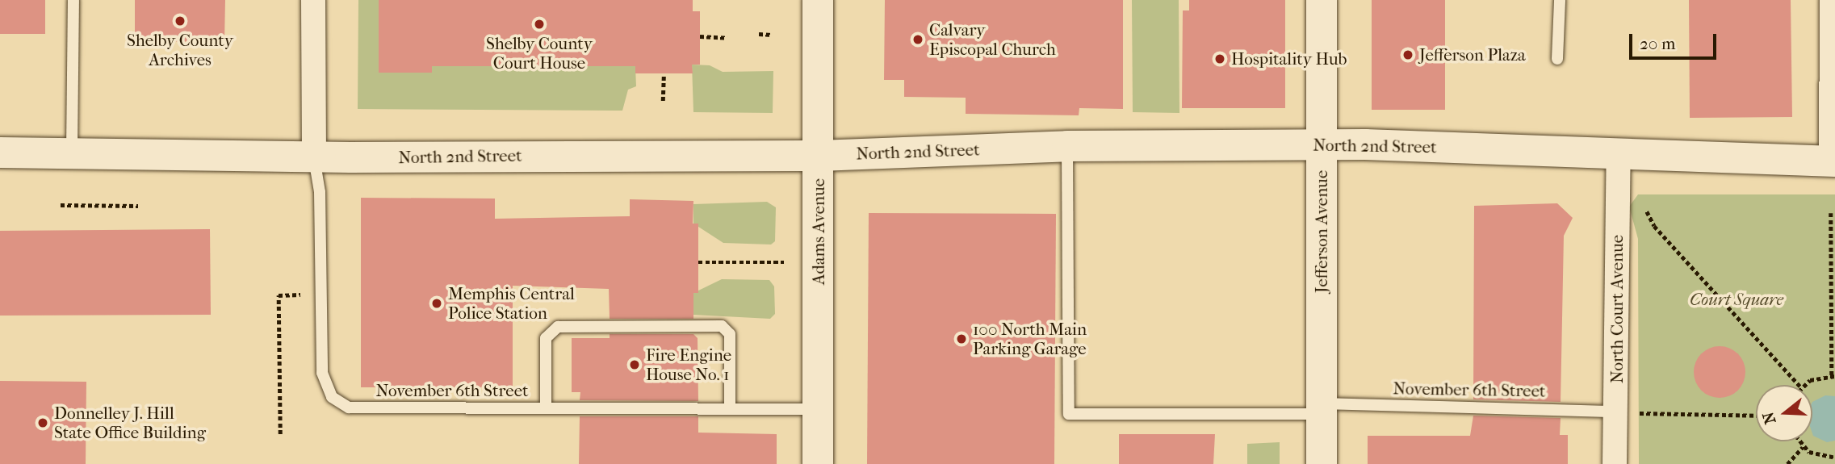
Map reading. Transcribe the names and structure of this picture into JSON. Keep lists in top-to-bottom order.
{
  "streets": {
    "main road": ["North 2nd Street", "Adams Avenue", "Jefferson Avenue"],
    "street": ["North Court Avenue"],
    "lane": ["November 6th Street"]
  },
  "crossings": [
    ["North 2nd Street", "Adams Avenue"],
    ["North 2nd Street", "Jefferson Avenue"],
    ["North 2nd Street", "North Court Avenue"],
    ["North 2nd Street", "November 6th Street"],
    ["Adams Avenue", "November 6th Street"],
    ["Jefferson Avenue", "November 6th Street"],
    ["North Court Avenue", "November 6th Street"]
  ],
  "parks": ["Court Square"],
  "places": [
    "Shelby County Archives",
    "Shelby County Court House",
    "Calvary Episcopal Church",
    "Jefferson Plaza",
    "Hospitality Hub",
    "Memphis Central Police Station",
    "100 North Main Parking Garage",
    "Fire Engine House No. 1",
    "Donnelley J. Hill State Office Building"
  ],
  "scale_bar": "20 m",
  "north": "left"
}
